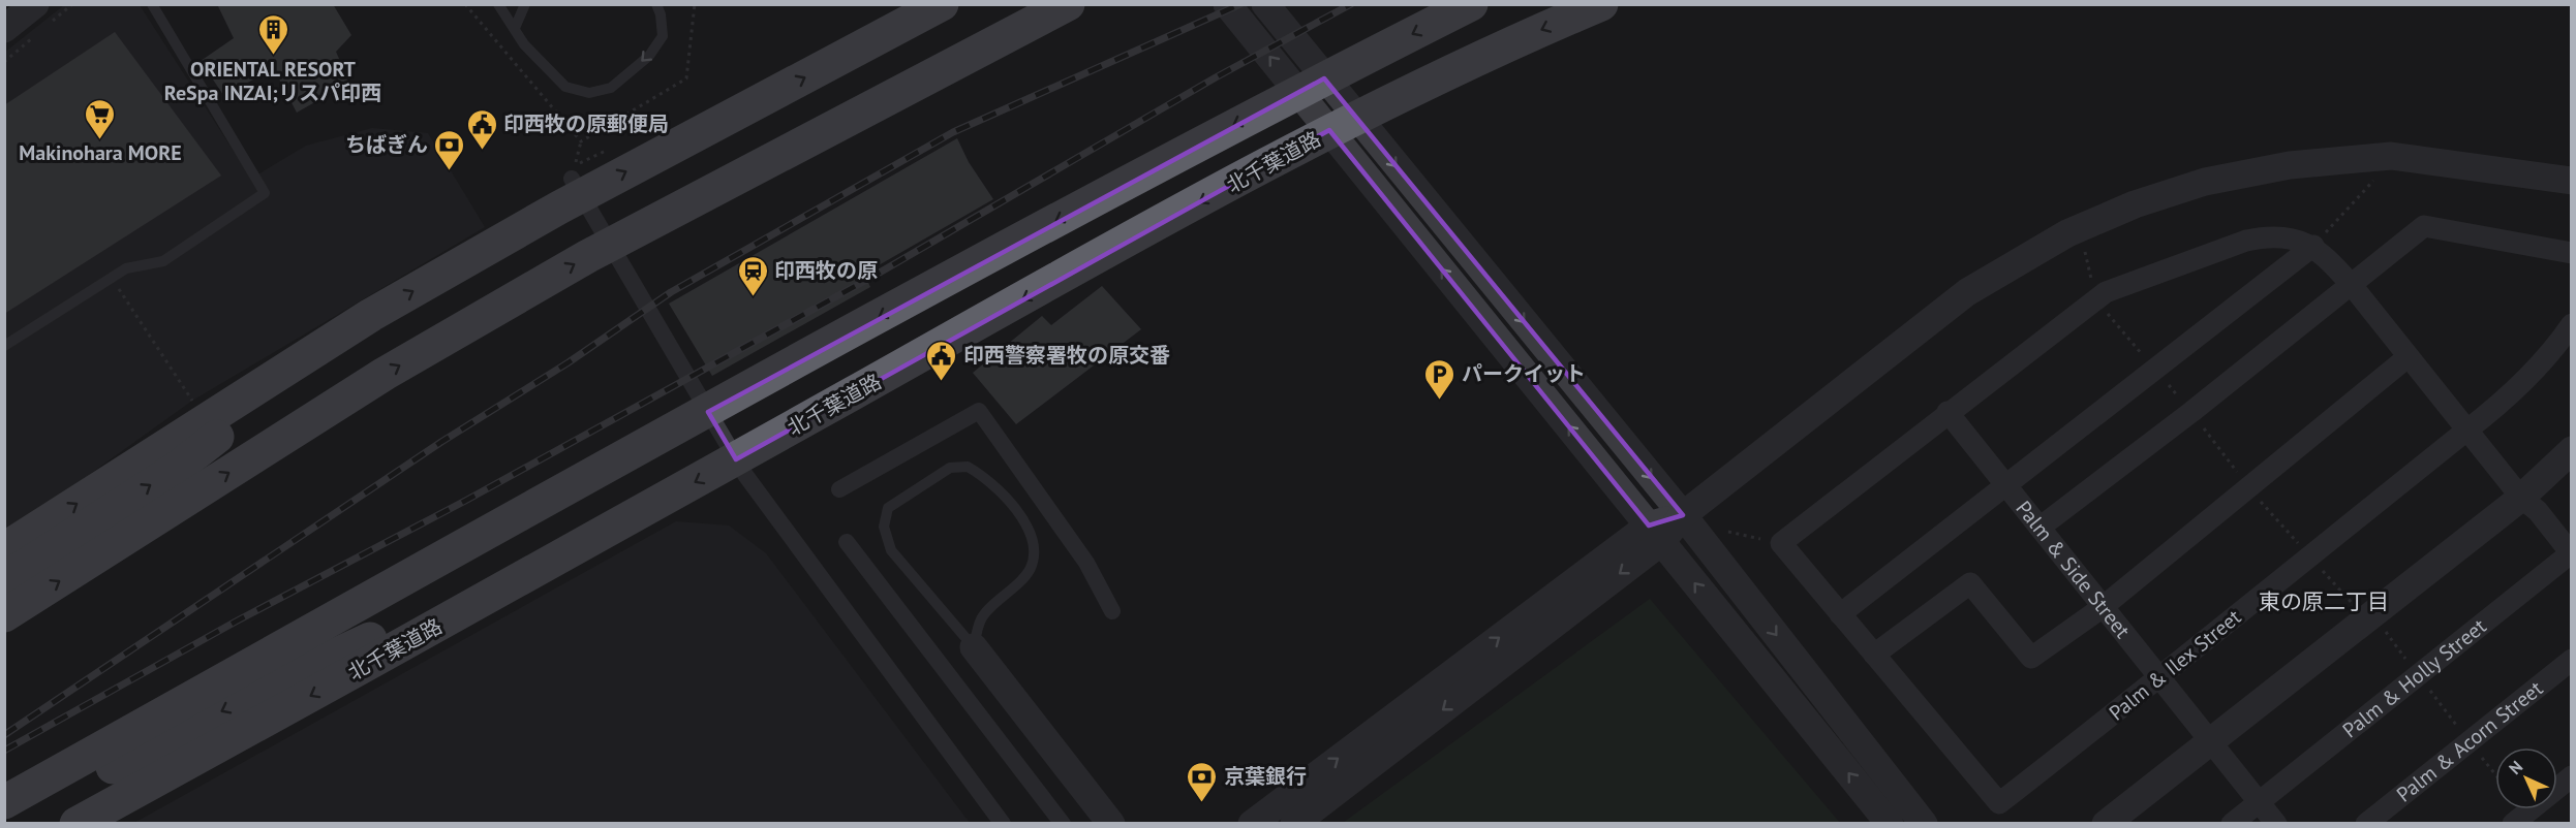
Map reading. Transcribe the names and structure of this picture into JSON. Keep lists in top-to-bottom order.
{
  "streets": {
    "highway": ["北千葉道路"],
    "street": [
      "Palm & Side Street",
      "Palm & Ilex Street",
      "Palm & Holly Street",
      "Palm & Acorn Street"
    ]
  },
  "crossings": [
    ["Palm & Side Street", "Palm & Ilex Street"],
    ["Palm & Side Street", "Palm & Holly Street"]
  ],
  "districts": ["東の原二丁目"],
  "places": {
    "building": ["ORIENTAL RESORT ReSpa INZAI;リスパ印西"],
    "supermarket": ["Makinohara MORE"],
    "public building": ["印西牧の原郵便局", "印西警察署牧の原交番"],
    "bank": ["ちばぎん", "京葉銀行"],
    "station": ["印西牧の原"],
    "parking": ["パークイット"]
  },
  "north": "top left"
}
